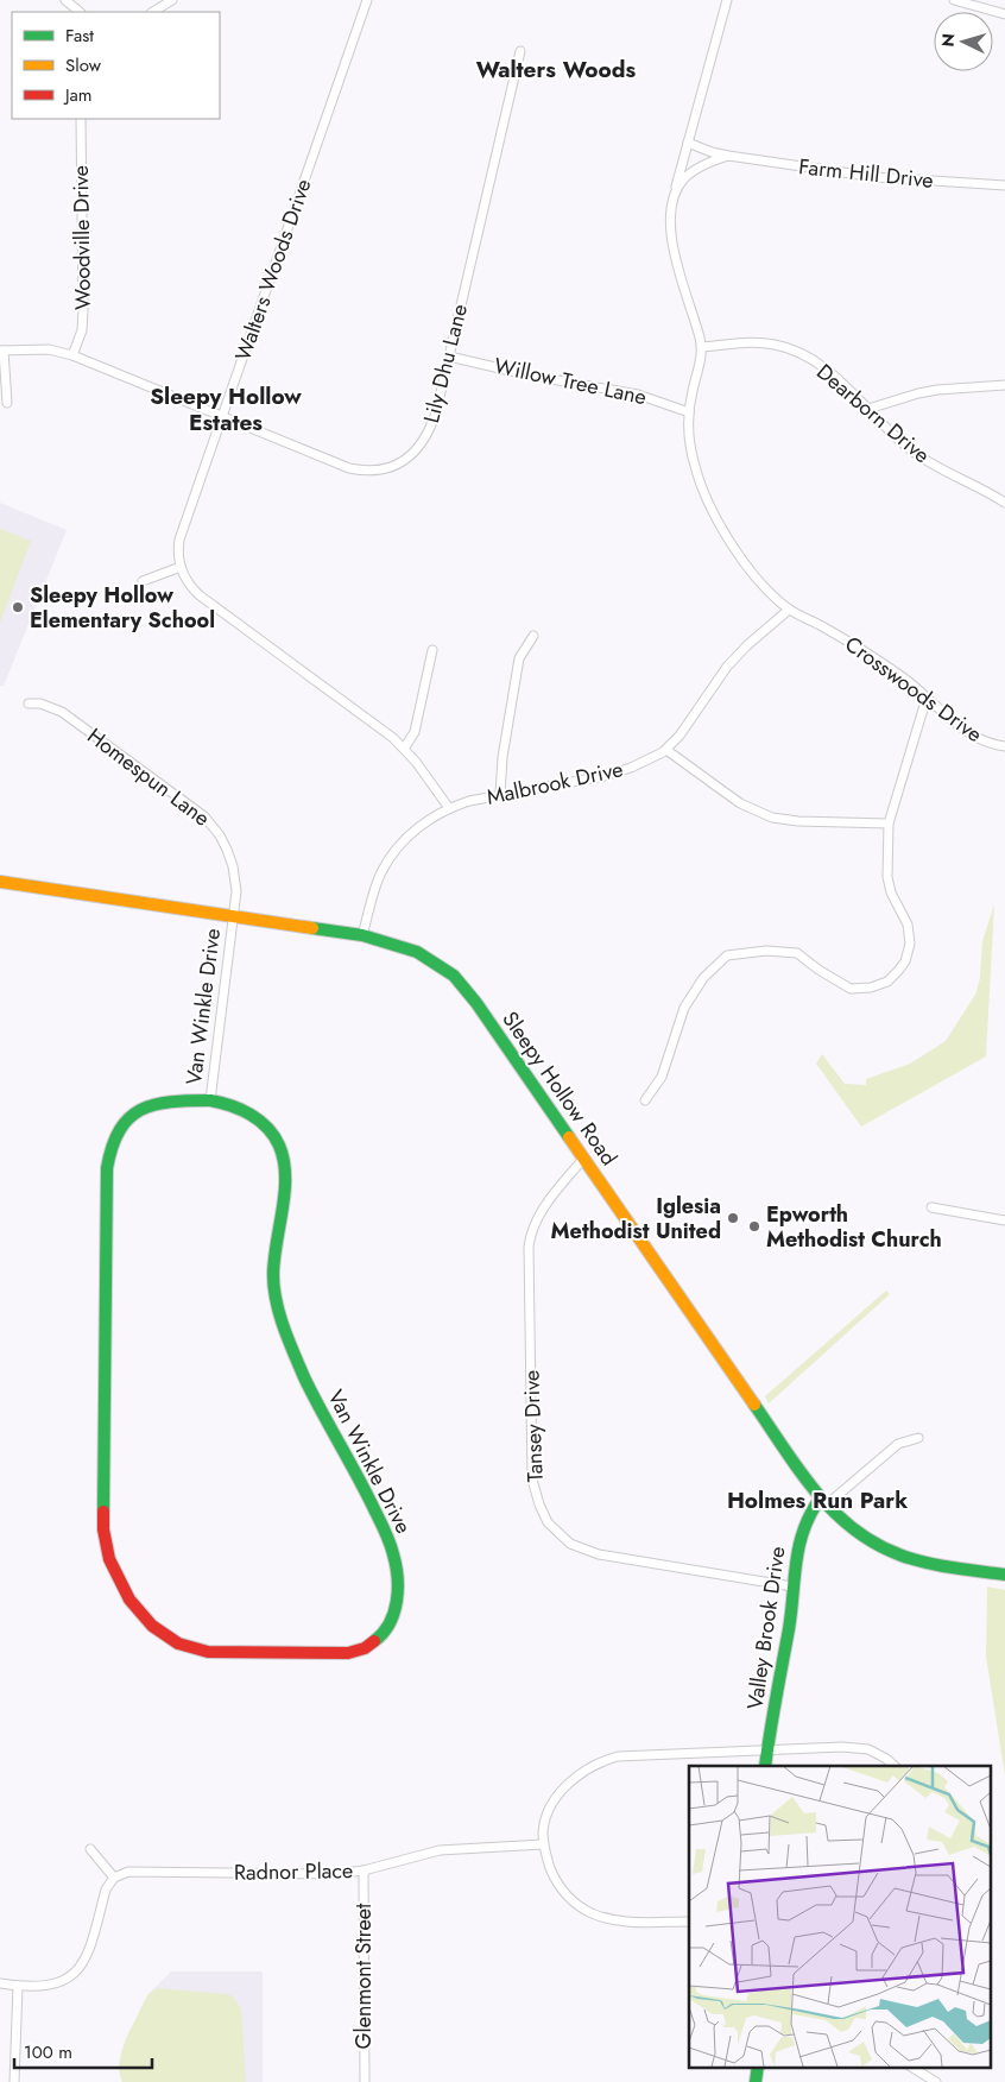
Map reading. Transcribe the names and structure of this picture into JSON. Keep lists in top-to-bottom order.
{
  "streets": {
    "street": [
      "Farm Hill Drive",
      "Woodville Drive",
      "Walters Woods Drive",
      "Lily Dhu Lane",
      "Willow Tree Lane",
      "Dearborn Drive",
      "Crosswoods Drive",
      "Homespun Lane",
      "Malbrook Drive",
      "Van Winkle Drive",
      "Sleepy Hollow Road",
      "Tansey Drive",
      "Valley Brook Drive",
      "Radnor Place",
      "Glenmont Street"
    ]
  },
  "crossings": [
    ["Woodville Drive", "Lily Dhu Lane"],
    ["Walters Woods Drive", "Lily Dhu Lane"],
    ["Lily Dhu Lane", "Willow Tree Lane"],
    ["Willow Tree Lane", "Crosswoods Drive"],
    ["Dearborn Drive", "Crosswoods Drive"],
    ["Crosswoods Drive", "Malbrook Drive"],
    ["Homespun Lane", "Van Winkle Drive"],
    ["Homespun Lane", "Sleepy Hollow Road"],
    ["Malbrook Drive", "Sleepy Hollow Road"],
    ["Van Winkle Drive", "Sleepy Hollow Road"],
    ["Sleepy Hollow Road", "Tansey Drive"],
    ["Sleepy Hollow Road", "Valley Brook Drive"],
    ["Tansey Drive", "Valley Brook Drive"],
    ["Radnor Place", "Glenmont Street"]
  ],
  "districts": ["Walters Woods", "Sleepy Hollow Estates", "Holmes Run Park"],
  "places": ["Sleepy Hollow Elementary School", "Iglesia Methodist United", "Epworth Methodist Church"],
  "legend": ["Fast", "Slow", "Jam"],
  "scale_bar": "100 m",
  "north": "left"
}
